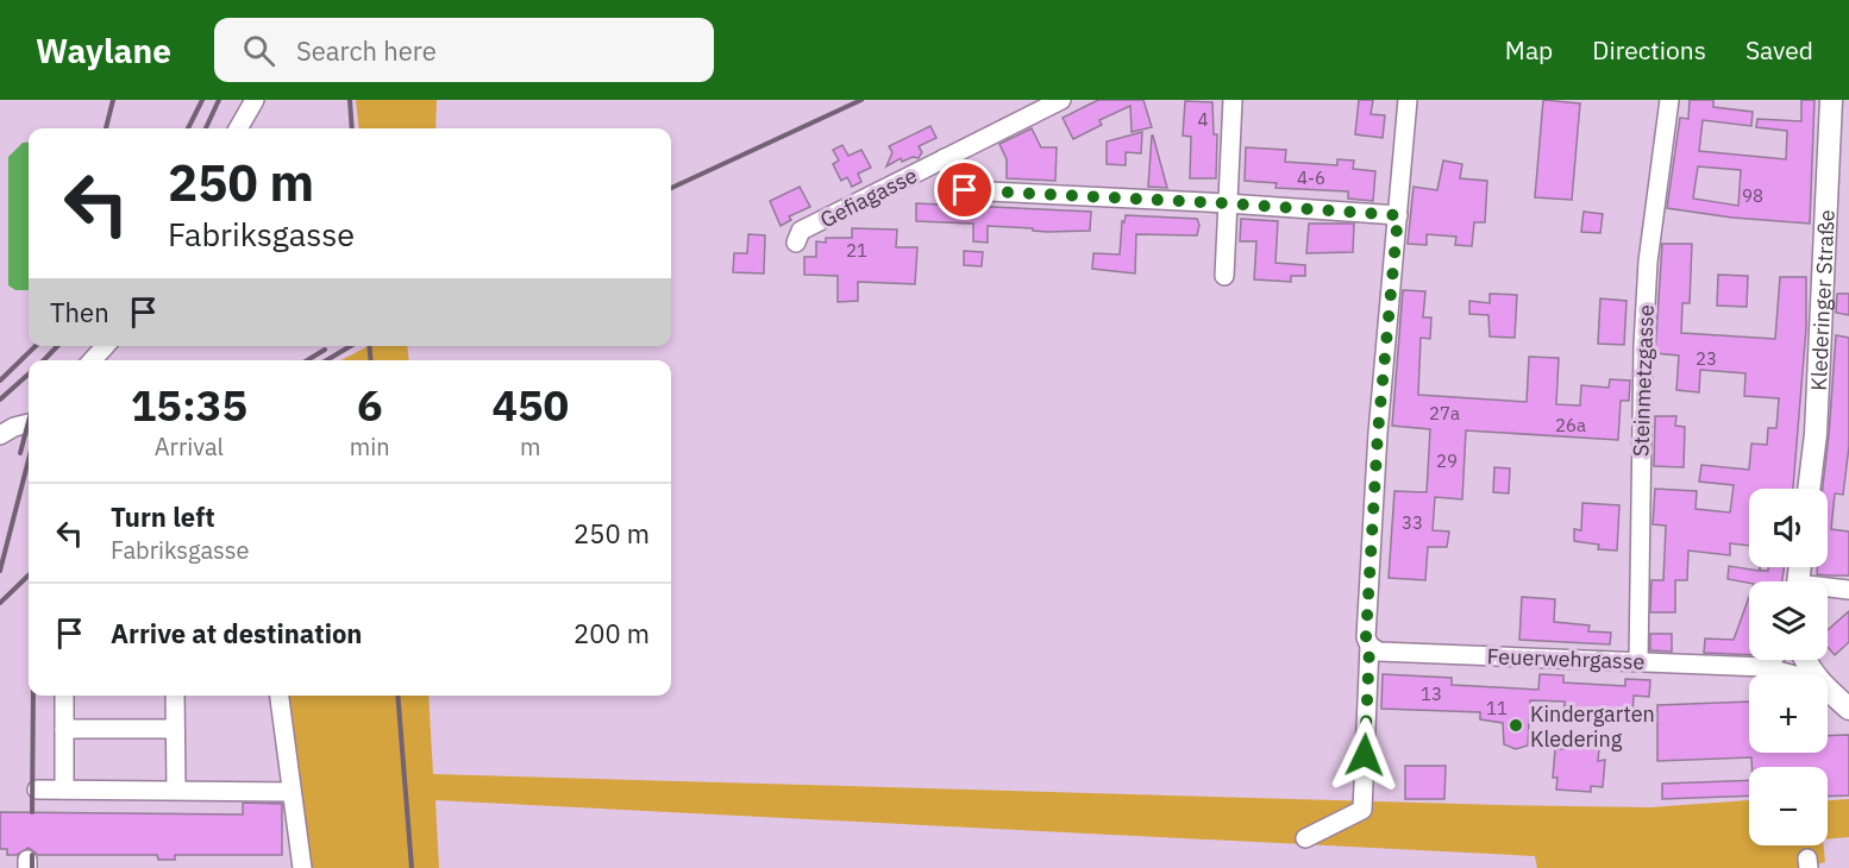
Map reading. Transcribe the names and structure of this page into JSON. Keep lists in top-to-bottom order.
{
  "streets": {
    "main road": ["Klederinger Straße"],
    "street": ["Gefiagasse", "Steinmetzgasse", "Feuerwehrgasse"]
  },
  "crossings": [
    ["Steinmetzgasse", "Feuerwehrgasse"]
  ],
  "places": ["Kindergarten Kledering"],
  "house_numbers": [
    "4",
    "4-6",
    "98",
    "21",
    "23",
    "27a",
    "26a",
    "29",
    "33",
    "13",
    "11"
  ],
  "page": {
    "header": "Waylane",
    "search": "Search here",
    "nav": ["Map", "Directions", "Saved"],
    "turn": ["250 m", "Fabriksgasse"],
    "then": "Then",
    "eta": [
      "15:35",
      "Arrival",
      "6",
      "min",
      "450",
      "m"
    ],
    "list": [
      {
        "name": "Turn left",
        "note": "Fabriksgasse",
        "value": "250 m"
      },
      {
        "name": "Arrive at destination",
        "value": "200 m"
      }
    ],
    "map_buttons": ["+", "−"]
  }
}
